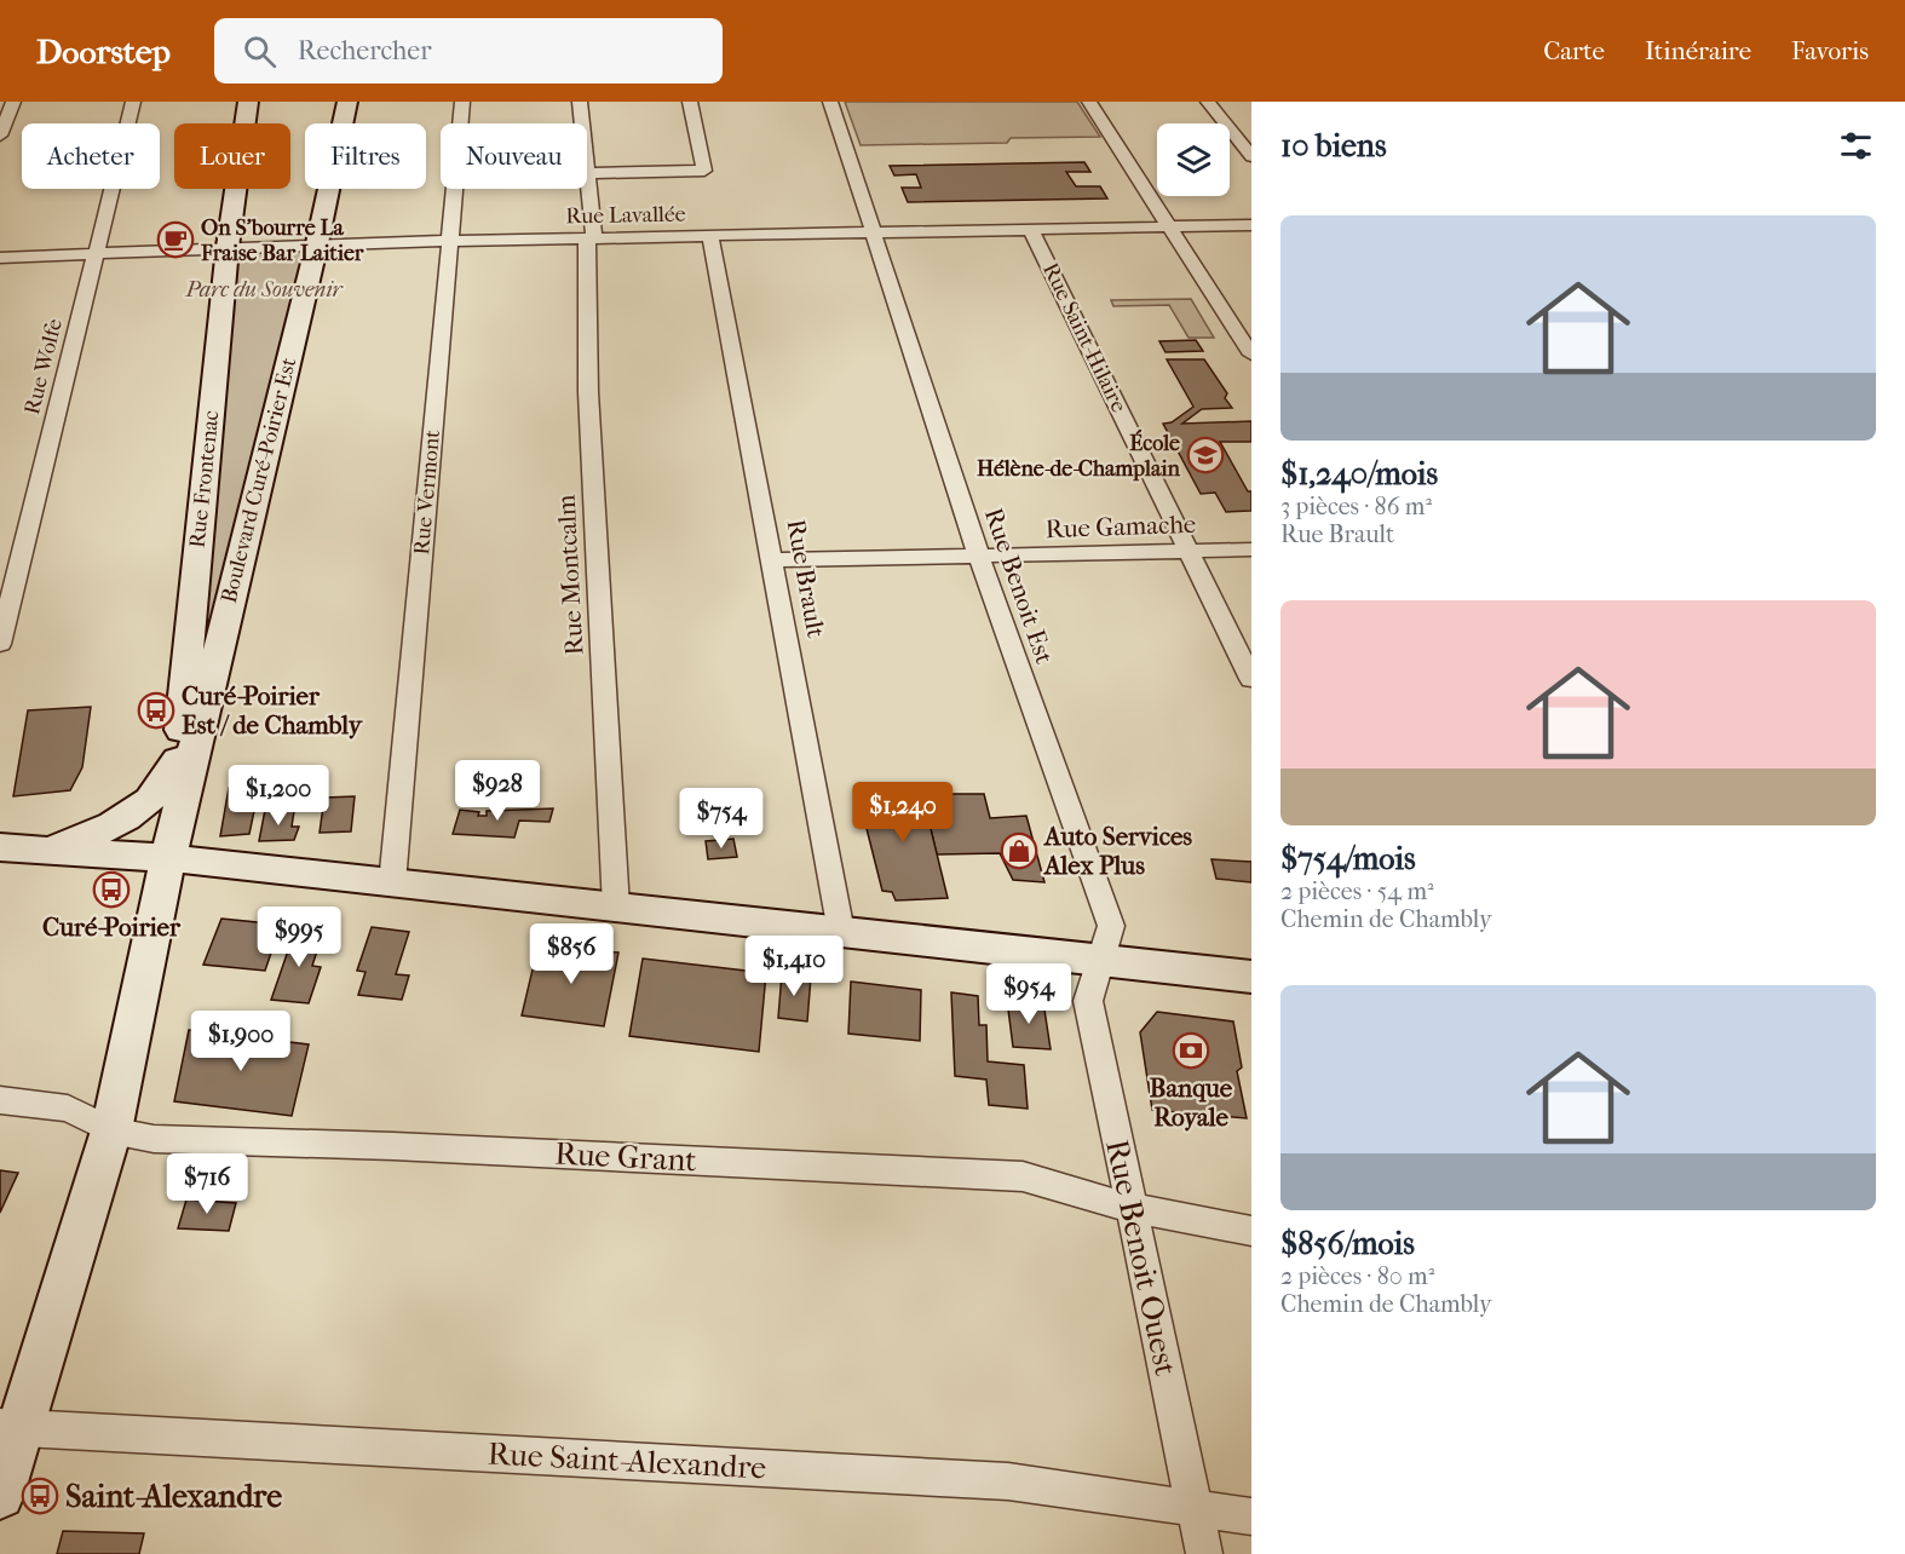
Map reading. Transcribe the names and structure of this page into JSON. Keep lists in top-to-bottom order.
{
  "streets": {
    "main road": ["Rue Frontenac", "Boulevard Curé-Poirier Est"],
    "street": [
      "Rue Lavallée",
      "Rue Saint-Hilaire",
      "Rue Wolfe",
      "Rue Vermont",
      "Rue Gamache",
      "Rue Montcalm",
      "Rue Brault",
      "Rue Benoit Est",
      "Rue Grant",
      "Rue Benoit Ouest",
      "Rue Saint-Alexandre"
    ]
  },
  "crossings": [
    ["Rue Lavallée", "Rue Saint-Hilaire"],
    ["Rue Lavallée", "Rue Wolfe"],
    ["Rue Lavallée", "Rue Frontenac"],
    ["Rue Lavallée", "Boulevard Curé-Poirier Est"],
    ["Rue Lavallée", "Rue Vermont"],
    ["Rue Lavallée", "Rue Montcalm"],
    ["Rue Lavallée", "Rue Brault"],
    ["Rue Lavallée", "Rue Benoit Est"],
    ["Rue Saint-Hilaire", "Rue Gamache"],
    ["Rue Frontenac", "Boulevard Curé-Poirier Est"],
    ["Rue Gamache", "Rue Brault"],
    ["Rue Gamache", "Rue Benoit Est"],
    ["Rue Benoit Est", "Rue Benoit Ouest"],
    ["Rue Grant", "Rue Benoit Ouest"],
    ["Rue Benoit Ouest", "Rue Saint-Alexandre"]
  ],
  "parks": ["Parc du Souvenir"],
  "places": {
    "cafe": ["On S'bourre La Fraise Bar Laitier"],
    "school or university": ["École Hélène-de-Champlain"],
    "bus stop": ["Curé-Poirier Est / de Chambly", "Curé-Poirier", "Saint-Alexandre"],
    "shop": ["Auto Services Alex Plus"],
    "bank": ["Banque Royale"]
  },
  "page": {
    "header": "Doorstep",
    "search": "Rechercher",
    "nav": ["Carte", "Itinéraire", "Favoris"],
    "heading": "10 biens",
    "chip": [
      "Acheter",
      "Louer",
      "Filtres",
      "Nouveau"
    ],
    "list": [
      {
        "name": "$1,240/mois",
        "note": "3 pièces · 86 m² · Rue Brault"
      },
      {
        "name": "$754/mois",
        "note": "2 pièces · 54 m² · Chemin de Chambly"
      },
      {
        "name": "$856/mois",
        "note": "2 pièces · 80 m² · Chemin de Chambly"
      }
    ],
    "price": [
      "$928",
      "$1,200",
      "$1,240",
      "$754",
      "$995",
      "$856",
      "$1,410",
      "$954",
      "$1,900",
      "$716"
    ]
  }
}
